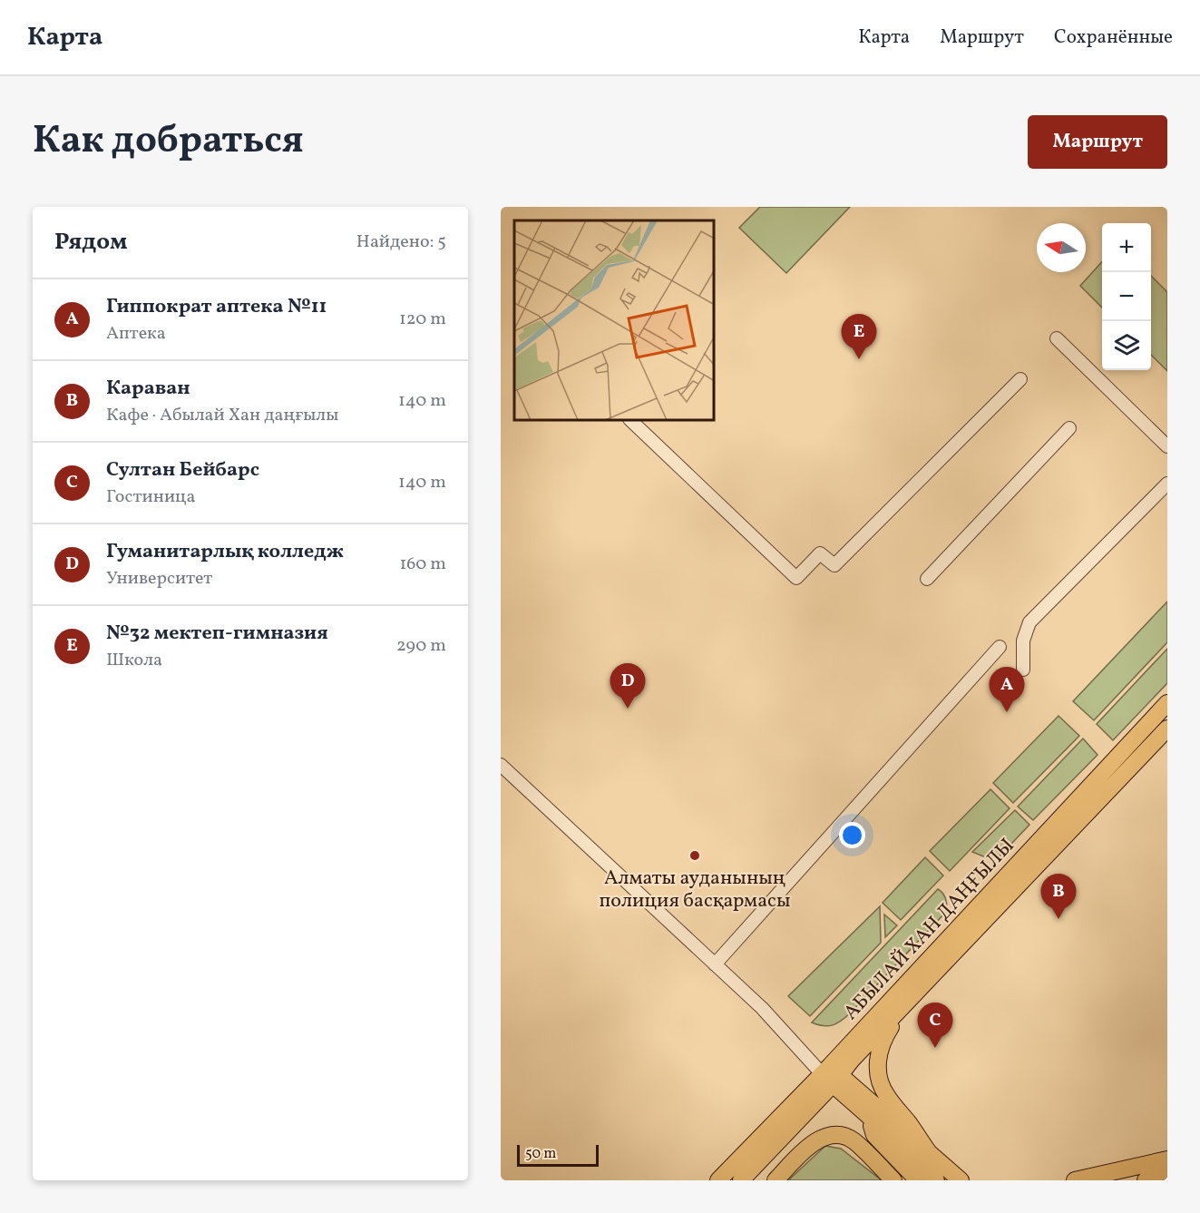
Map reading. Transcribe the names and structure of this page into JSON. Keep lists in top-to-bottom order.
{
  "streets": {
    "main road": ["АБЫЛАЙ ХАН ДАҢҒЫЛЫ"]
  },
  "places": ["Алматы ауданының полиция басқармасы"],
  "scale_bar": "50 m",
  "north": "left",
  "page": {
    "header": "Карта",
    "nav": ["Карта", "Маршрут", "Сохранённые"],
    "title": "Как добраться",
    "buttons": "Маршрут",
    "heading": ["Рядом", "Найдено: 5"],
    "map_buttons": ["+", "−"],
    "list": [
      {
        "mark": "A",
        "name": "Гиппократ аптека №11",
        "note": "Аптека",
        "value": "120 m"
      },
      {
        "mark": "B",
        "name": "Караван",
        "note": "Кафе · Абылай Хан даңғылы",
        "value": "140 m"
      },
      {
        "mark": "C",
        "name": "Султан Бейбарс",
        "note": "Гостиница",
        "value": "140 m"
      },
      {
        "mark": "D",
        "name": "Гуманитарлық колледж",
        "note": "Университет",
        "value": "160 m"
      },
      {
        "mark": "E",
        "name": "№32 мектеп-гимназия",
        "note": "Школа",
        "value": "290 m"
      }
    ],
    "pins": [
      "E",
      "D",
      "A",
      "B",
      "C"
    ],
    "scale": "50 m"
  }
}
